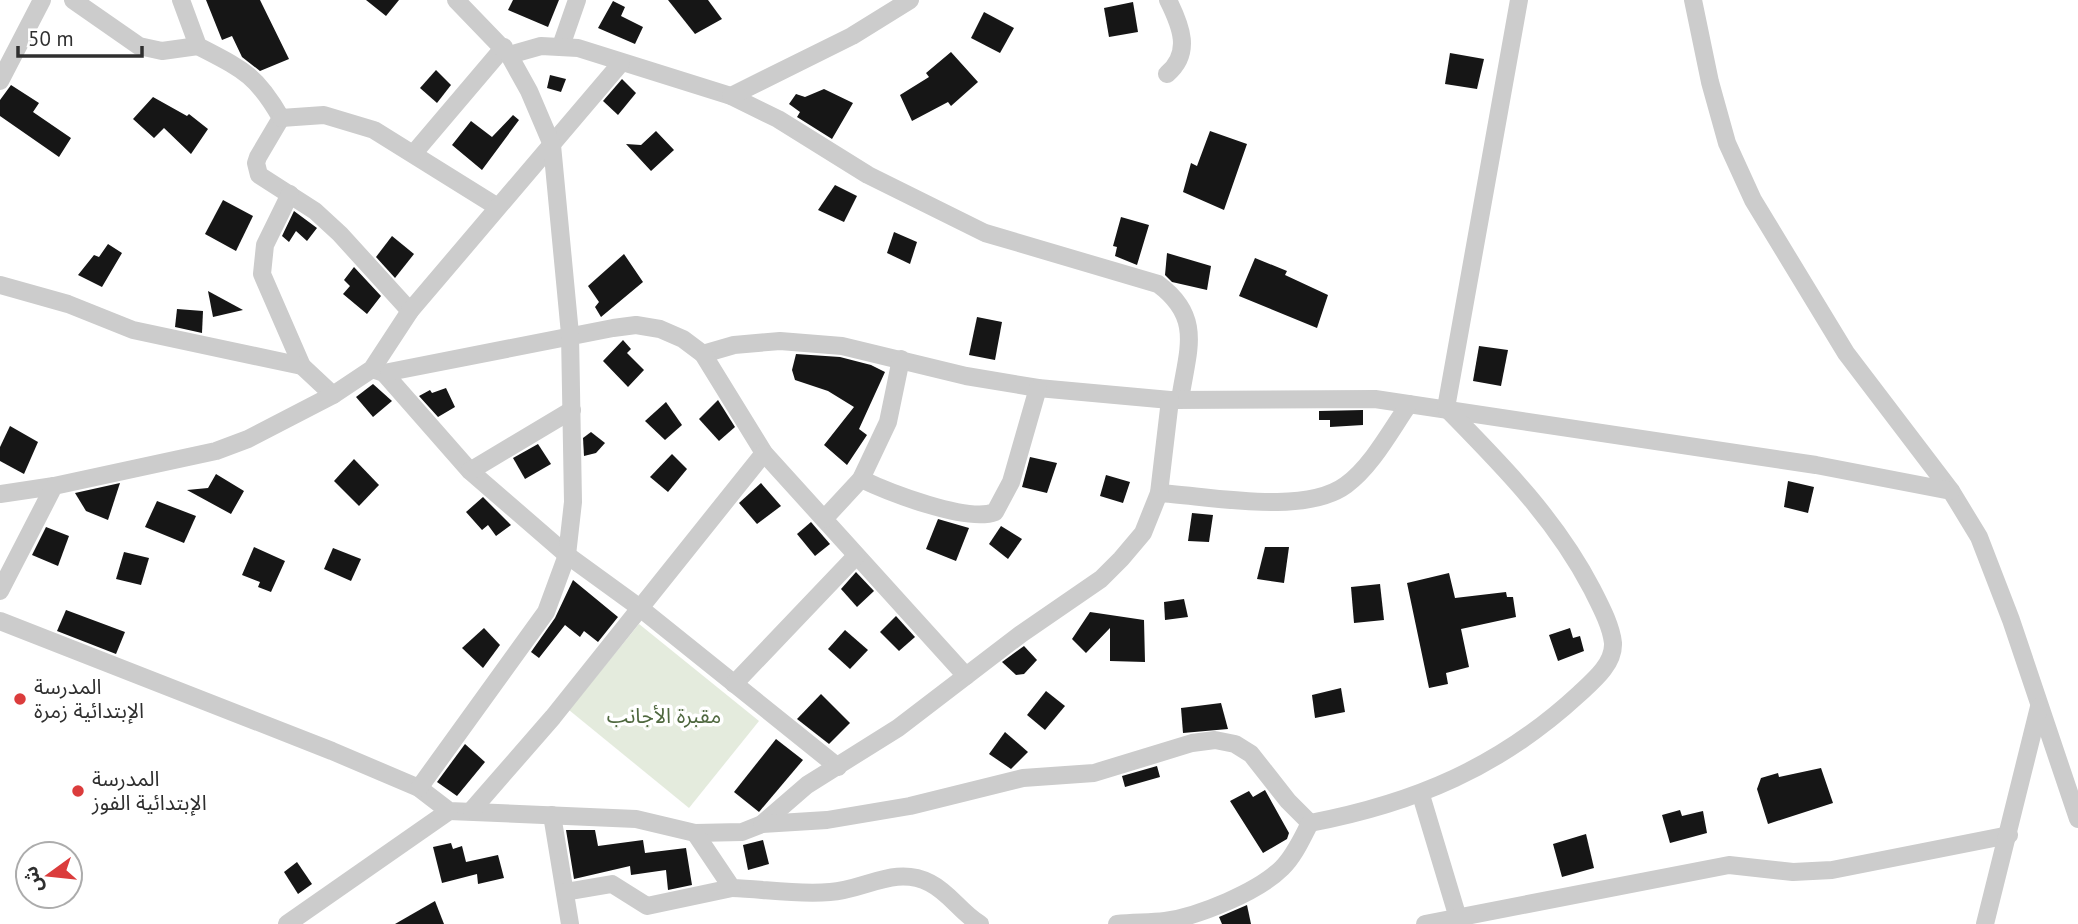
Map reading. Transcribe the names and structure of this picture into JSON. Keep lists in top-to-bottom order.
{
  "parks": ["مقبرة الأجانب"],
  "places": ["المدرسة الإبتدائية زمرة", "المدرسة الإبتدائية الفوز"],
  "scale_bar": "50 m",
  "north": "left"
}
